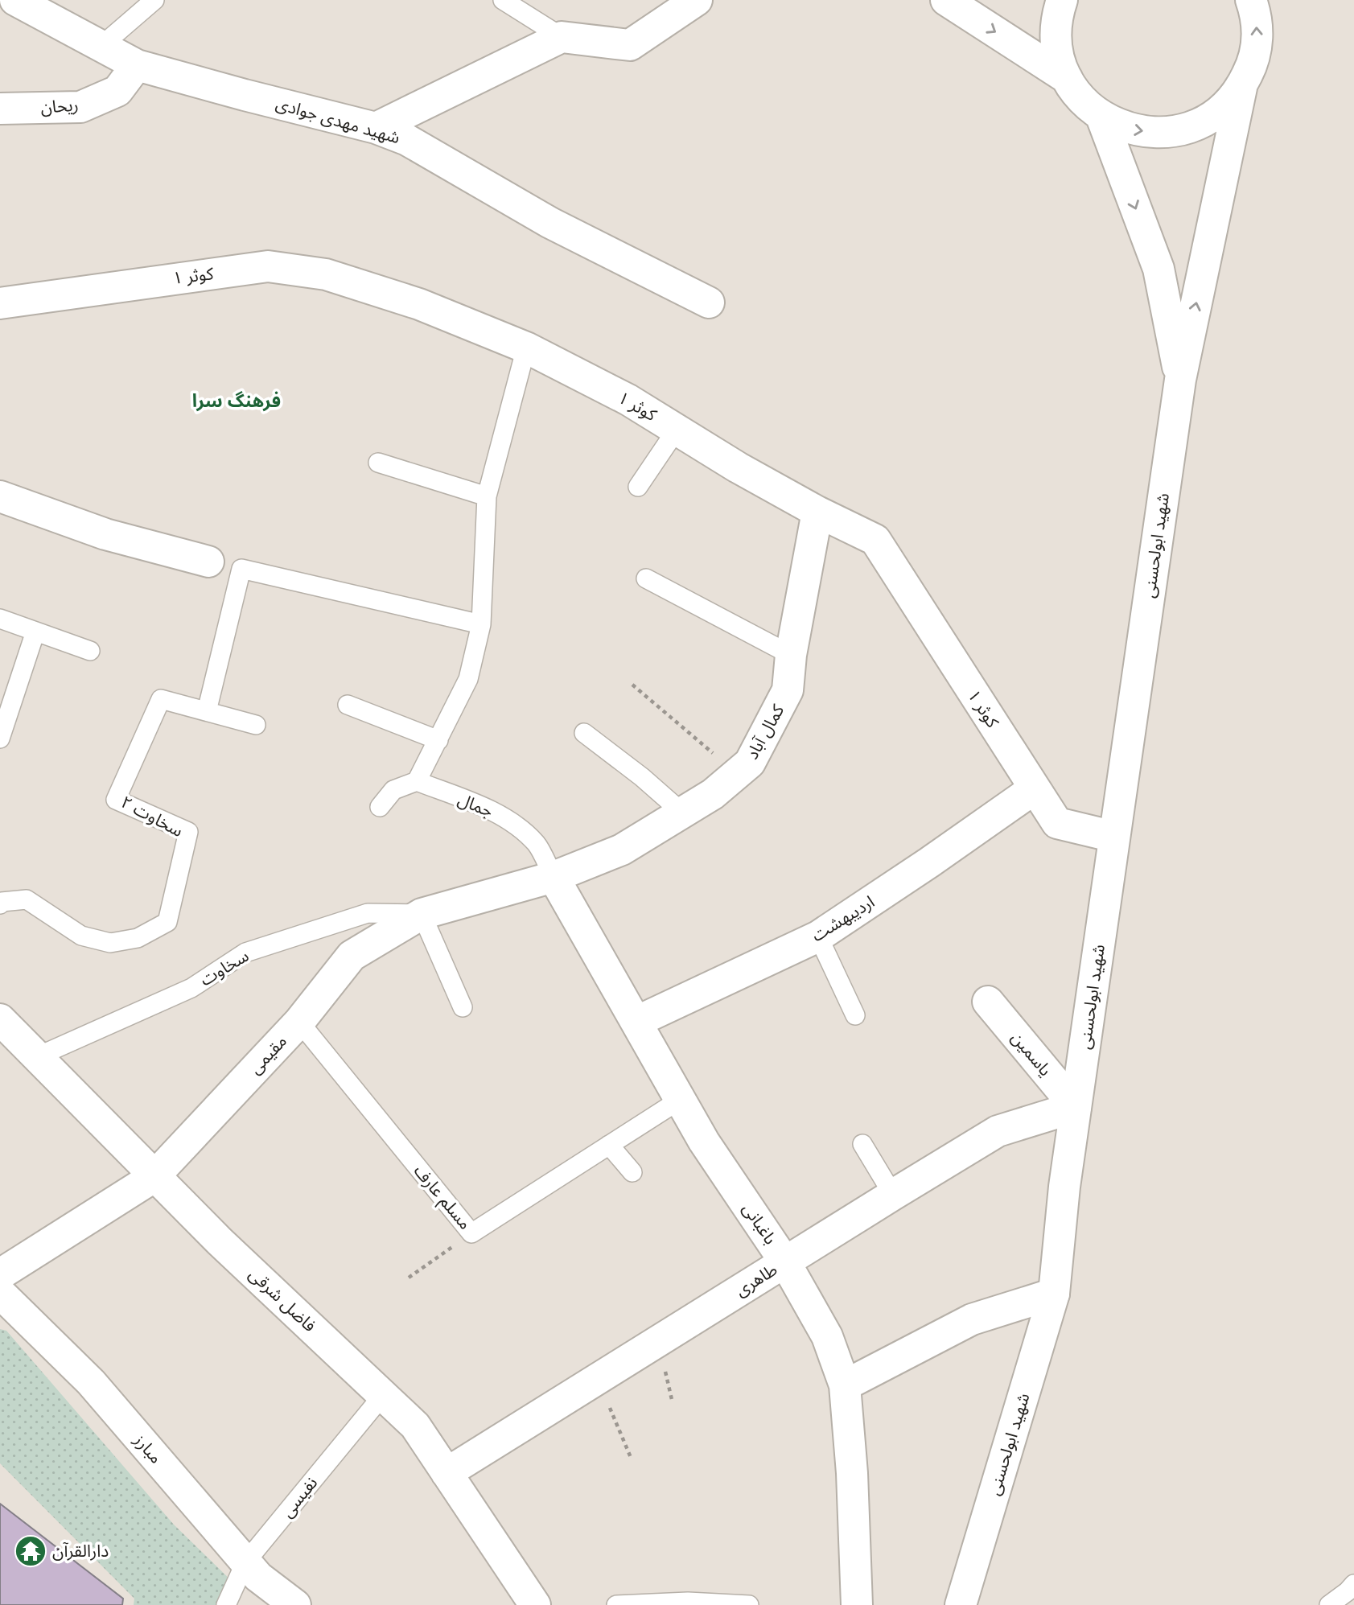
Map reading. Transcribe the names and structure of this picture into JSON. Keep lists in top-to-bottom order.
{
  "streets": {
    "street": [
      "ریحان",
      "شهید مهدی جوادی",
      "کوثر ۱",
      "شهید ابولحسنی",
      "کمال آباد",
      "اردیبهشت",
      "یاسمین",
      "مقیمی",
      "باغبانی",
      "طاهری",
      "فاضل شرقی",
      "مبارز"
    ],
    "lane": [
      "جمال",
      "سخاوت ۲",
      "سخاوت",
      "مسلم عارف",
      "نفیسی"
    ]
  },
  "crossings": [
    ["ریحان", "شهید مهدی جوادی"],
    ["کوثر ۱", "شهید ابولحسنی"],
    ["کوثر ۱", "کمال آباد"],
    ["کوثر ۱", "اردیبهشت"],
    ["شهید ابولحسنی", "یاسمین"],
    ["شهید ابولحسنی", "طاهری"],
    ["کمال آباد", "جمال"],
    ["کمال آباد", "مقیمی"],
    ["کمال آباد", "باغبانی"],
    ["جمال", "مقیمی"],
    ["جمال", "باغبانی"],
    ["اردیبهشت", "باغبانی"],
    ["سخاوت", "مقیمی"],
    ["سخاوت", "فاضل شرقی"],
    ["یاسمین", "طاهری"],
    ["مقیمی", "مسلم عارف"],
    ["مقیمی", "باغبانی"],
    ["مقیمی", "فاضل شرقی"],
    ["مسلم عارف", "باغبانی"],
    ["باغبانی", "طاهری"],
    ["طاهری", "فاضل شرقی"],
    ["فاضل شرقی", "نفیسی"],
    ["مبارز", "نفیسی"]
  ],
  "districts": ["فرهنگ سرا"],
  "places": {
    "temple": ["دارالقرآن"]
  }
}
